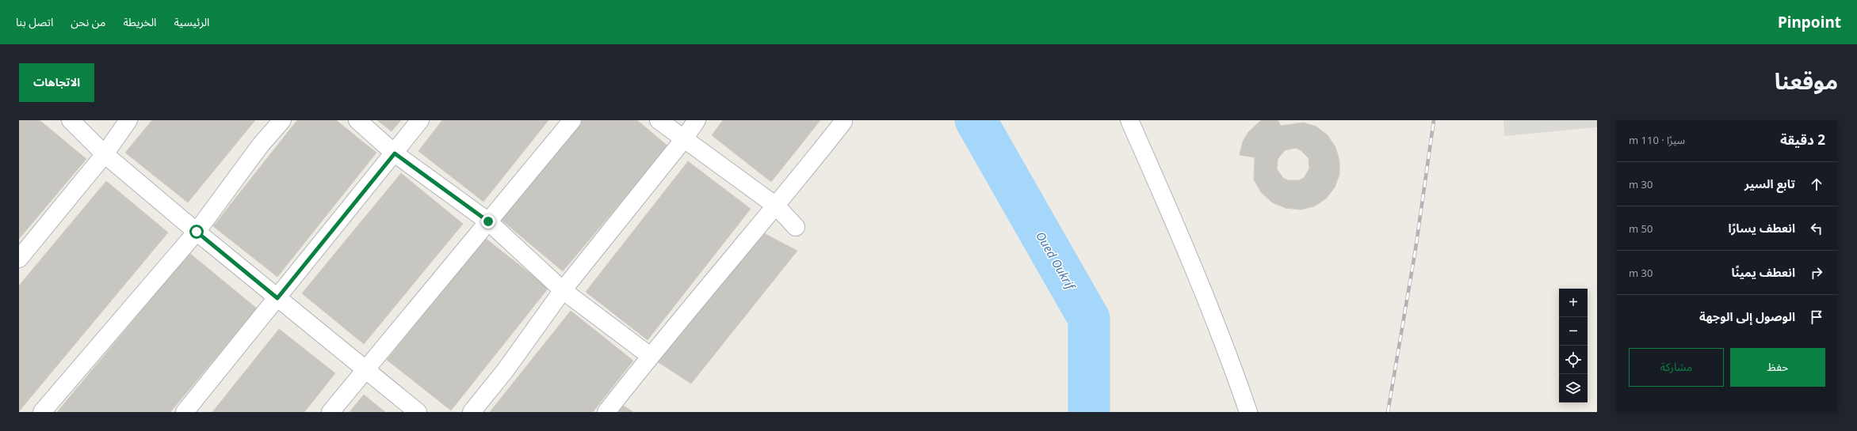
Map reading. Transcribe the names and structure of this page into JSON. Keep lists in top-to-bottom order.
{
  "water": ["Oued Oukrif"],
  "page": {
    "header": "Pinpoint",
    "nav": [
      "الرئيسية",
      "الخريطة",
      "من نحن",
      "اتصل بنا"
    ],
    "title": "موقعنا",
    "buttons": [
      "الاتجاهات",
      ["حفظ", "مشاركة"]
    ],
    "heading": ["2 دقيقة", "سيرًا · 110 m"],
    "list": [
      ["تابع السير", "30 m"],
      ["انعطف يسارًا", "50 m"],
      ["انعطف يمينًا", "30 m"],
      "الوصول إلى الوجهة"
    ],
    "map_buttons": ["+", "−"]
  }
}
